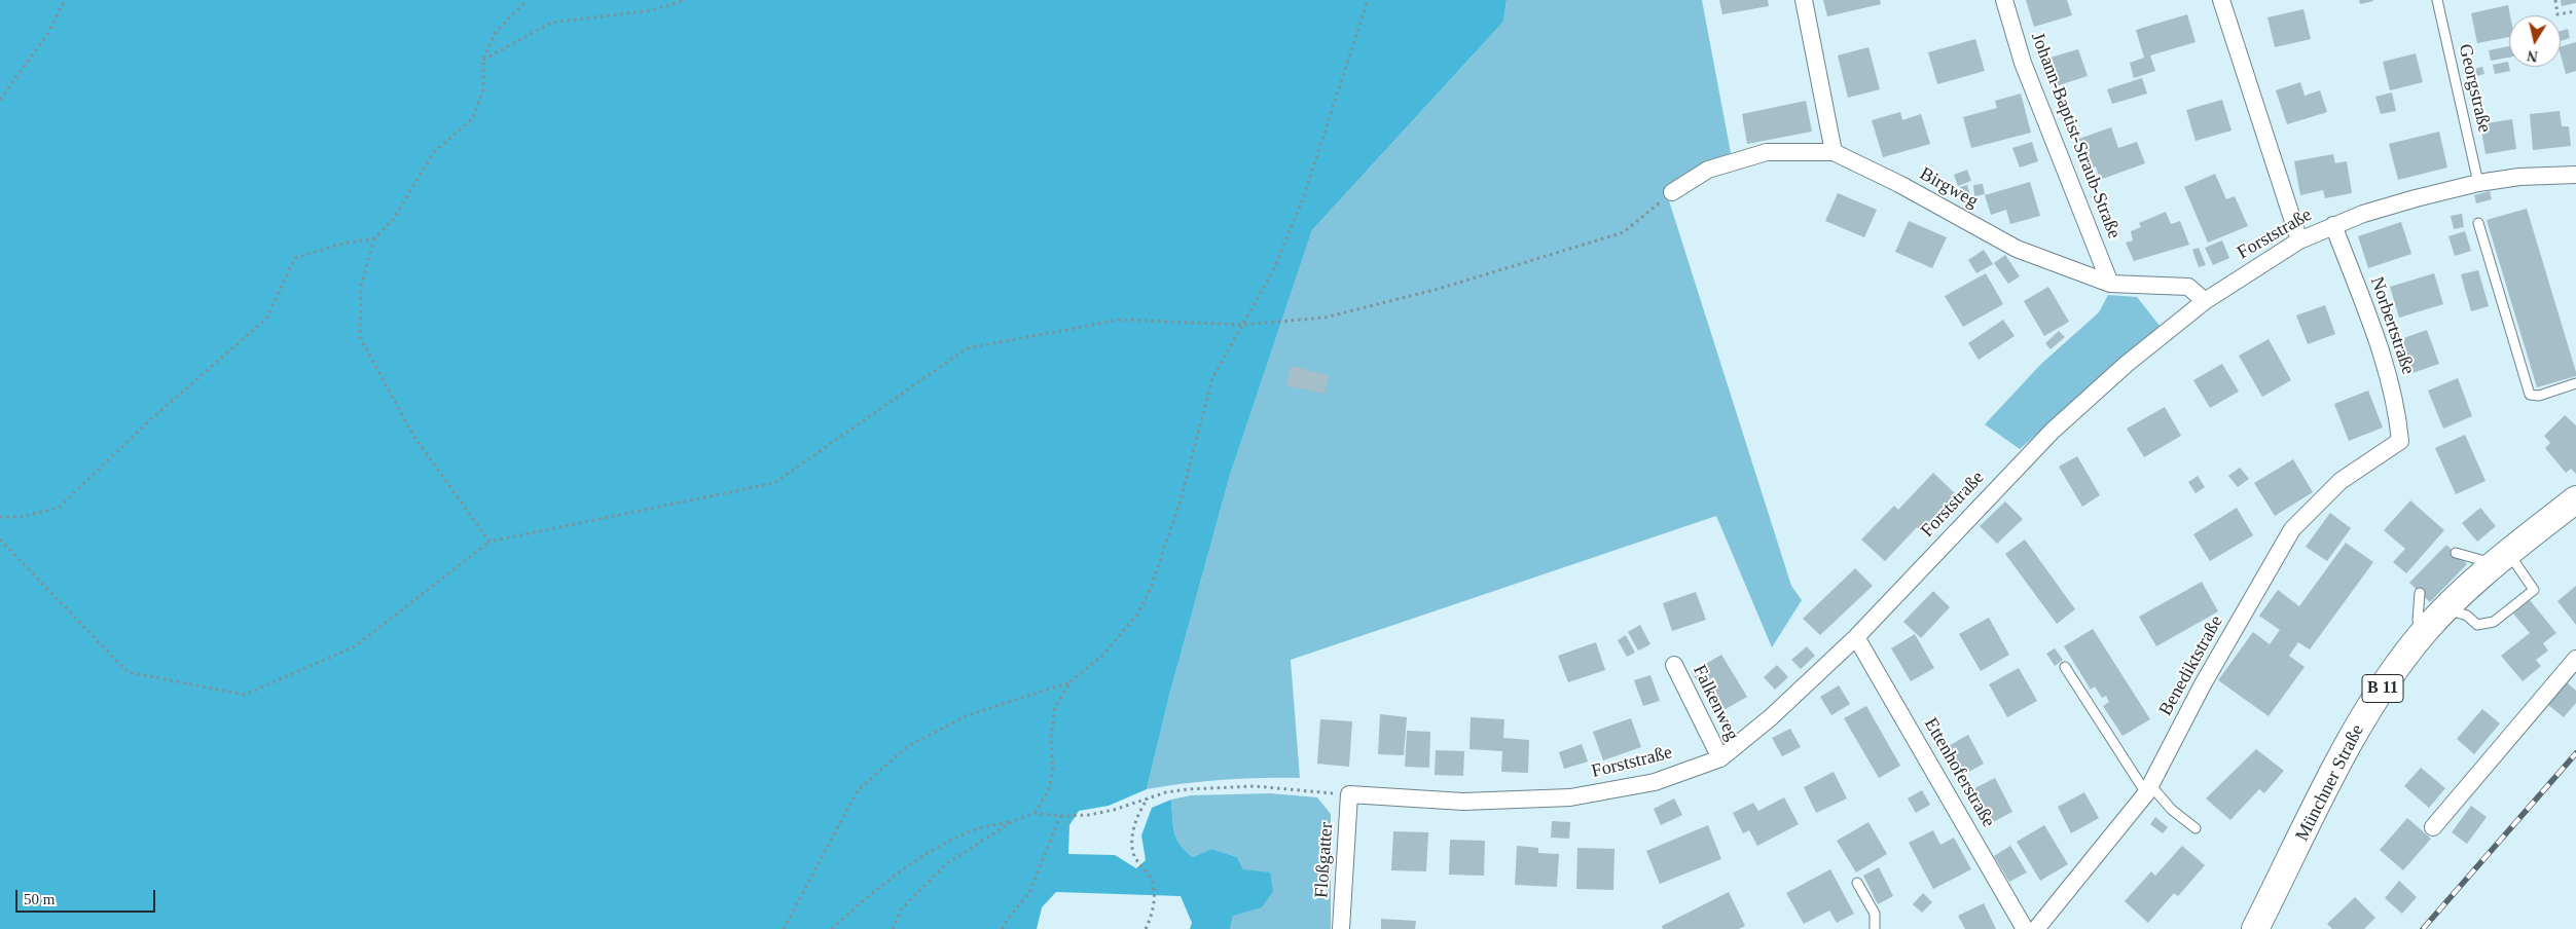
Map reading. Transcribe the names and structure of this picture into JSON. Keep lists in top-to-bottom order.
{
  "streets": {
    "main road": ["B 11", "Münchner Straße"],
    "street": [
      "Johann-Baptist-Straub-Straße",
      "Birgweg",
      "Forststraße",
      "Norbertstraße",
      "Benediktstraße",
      "Falkenweg",
      "Ettenhoferstraße",
      "Floßgatter"
    ],
    "lane": ["Georgstraße"]
  },
  "crossings": [
    ["Georgstraße", "Forststraße"],
    ["Johann-Baptist-Straub-Straße", "Birgweg"],
    ["Birgweg", "Forststraße"],
    ["Forststraße", "Norbertstraße"],
    ["Forststraße", "Falkenweg"],
    ["Forststraße", "Ettenhoferstraße"],
    ["Forststraße", "Floßgatter"],
    ["Norbertstraße", "Benediktstraße"]
  ],
  "scale_bar": "50 m",
  "north": "bottom"
}
